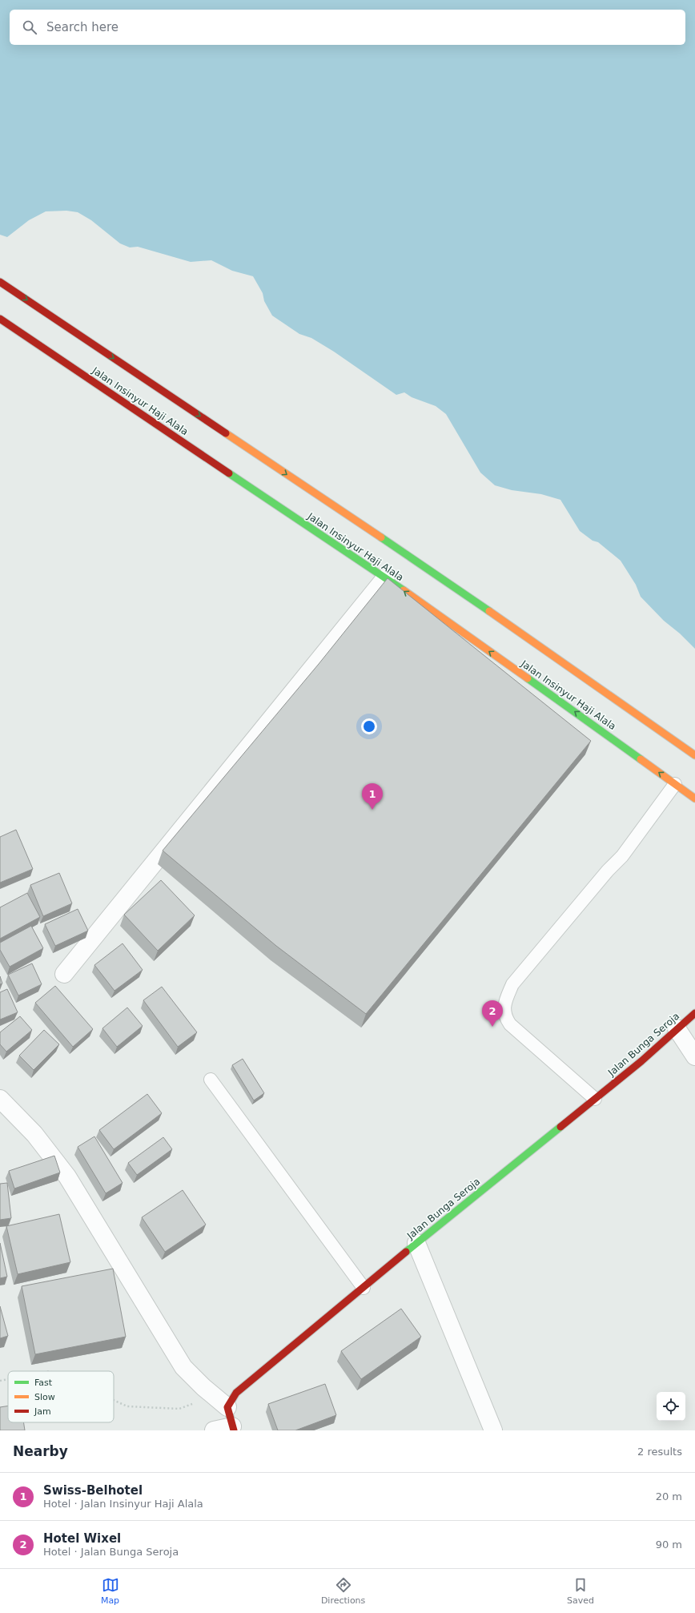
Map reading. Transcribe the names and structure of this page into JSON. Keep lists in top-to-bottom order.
{
  "streets": {
    "main road": ["Jalan Insinyur Haji Alala", "Jalan Bunga Seroja"]
  },
  "legend": ["Fast", "Slow", "Jam"],
  "page": {
    "search": "Search here",
    "pins": ["1", "2"],
    "heading": ["Nearby", "2 results"],
    "list": [
      {
        "mark": "1",
        "name": "Swiss-Belhotel",
        "note": "Hotel · Jalan Insinyur Haji Alala",
        "value": "20 m"
      },
      {
        "mark": "2",
        "name": "Hotel Wixel",
        "note": "Hotel · Jalan Bunga Seroja",
        "value": "90 m"
      }
    ],
    "nav": ["Map", "Directions", "Saved"]
  }
}
